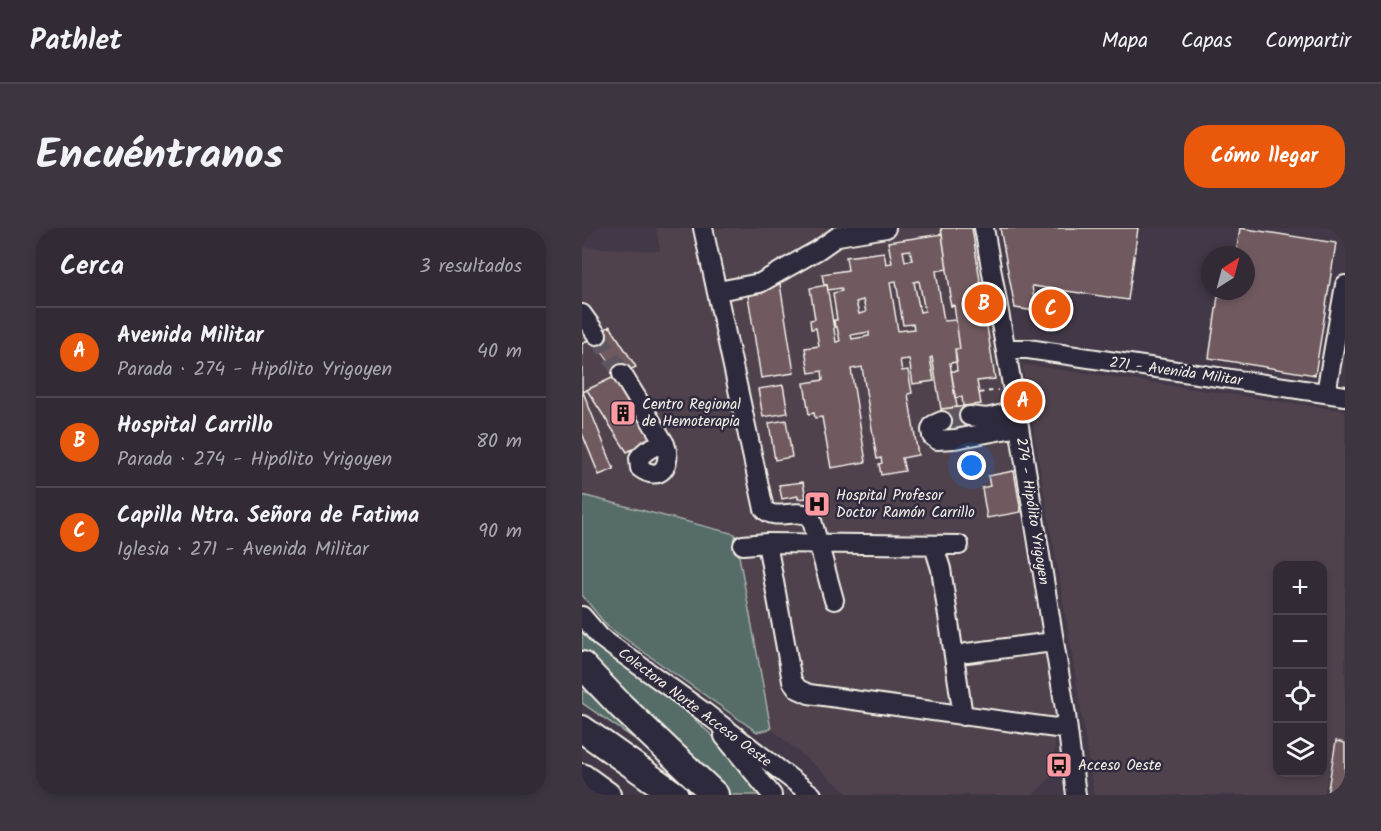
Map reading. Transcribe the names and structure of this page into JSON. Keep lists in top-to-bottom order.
{
  "streets": {
    "street": ["271 - Avenida Militar", "274 - Hipólito Yrigoyen", "Colectora Norte Acceso Oeste"]
  },
  "crossings": [
    ["271 - Avenida Militar", "274 - Hipólito Yrigoyen"]
  ],
  "places": {
    "building": ["Centro Regional de Hemoterapia"],
    "hospital": ["Hospital Profesor Doctor Ramón Carrillo"],
    "bus stop": ["Acceso Oeste"]
  },
  "north": "top right",
  "page": {
    "header": "Pathlet",
    "nav": ["Mapa", "Capas", "Compartir"],
    "title": "Encuéntranos",
    "buttons": "Cómo llegar",
    "heading": ["Cerca", "3 resultados"],
    "pins": ["B", "C", "A"],
    "list": [
      {
        "mark": "A",
        "name": "Avenida Militar",
        "note": "Parada · 274 - Hipólito Yrigoyen",
        "value": "40 m"
      },
      {
        "mark": "B",
        "name": "Hospital Carrillo",
        "note": "Parada · 274 - Hipólito Yrigoyen",
        "value": "80 m"
      },
      {
        "mark": "C",
        "name": "Capilla Ntra. Señora de Fatima",
        "note": "Iglesia · 271 - Avenida Militar",
        "value": "90 m"
      }
    ],
    "map_buttons": ["+", "−"]
  }
}
